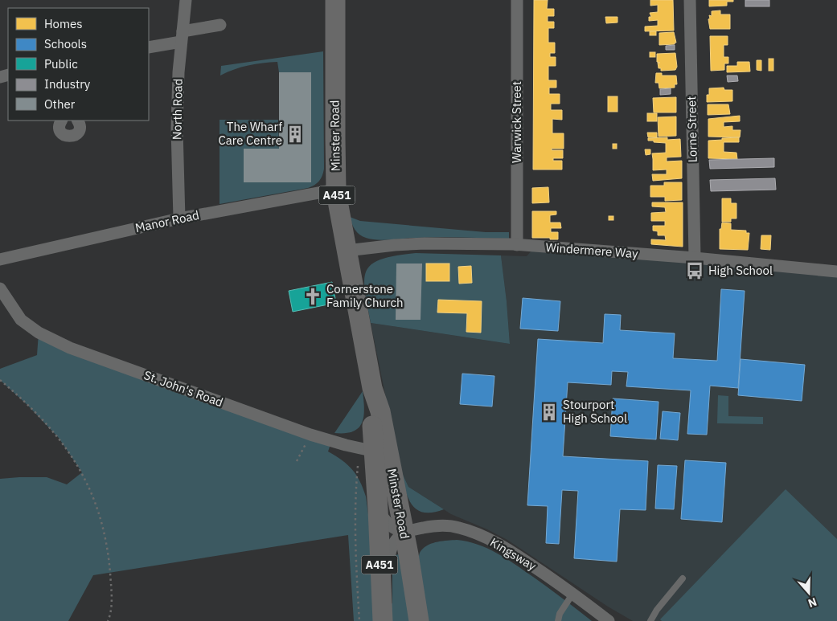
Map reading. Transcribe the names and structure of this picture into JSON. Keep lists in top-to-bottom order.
{
  "streets": {
    "main road": ["Minster Road", "A451"],
    "street": [
      "North Road",
      "Warwick Street",
      "Lorne Street",
      "Manor Road",
      "Windermere Way",
      "St. John's Road",
      "Kingsway"
    ]
  },
  "crossings": [
    ["North Road", "Manor Road"],
    ["Warwick Street", "Windermere Way"],
    ["Lorne Street", "Windermere Way"],
    ["Minster Road", "Manor Road"],
    ["Minster Road", "Windermere Way"],
    ["Minster Road", "St. John's Road"],
    ["Minster Road", "Kingsway"]
  ],
  "places": {
    "building": ["The Wharf Care Centre", "Stourport High School"],
    "bus stop": ["High School"],
    "church": ["Cornerstone Family Church"]
  },
  "legend": [
    "Homes",
    "Schools",
    "Public",
    "Industry",
    "Other"
  ],
  "north": "bottom"
}
